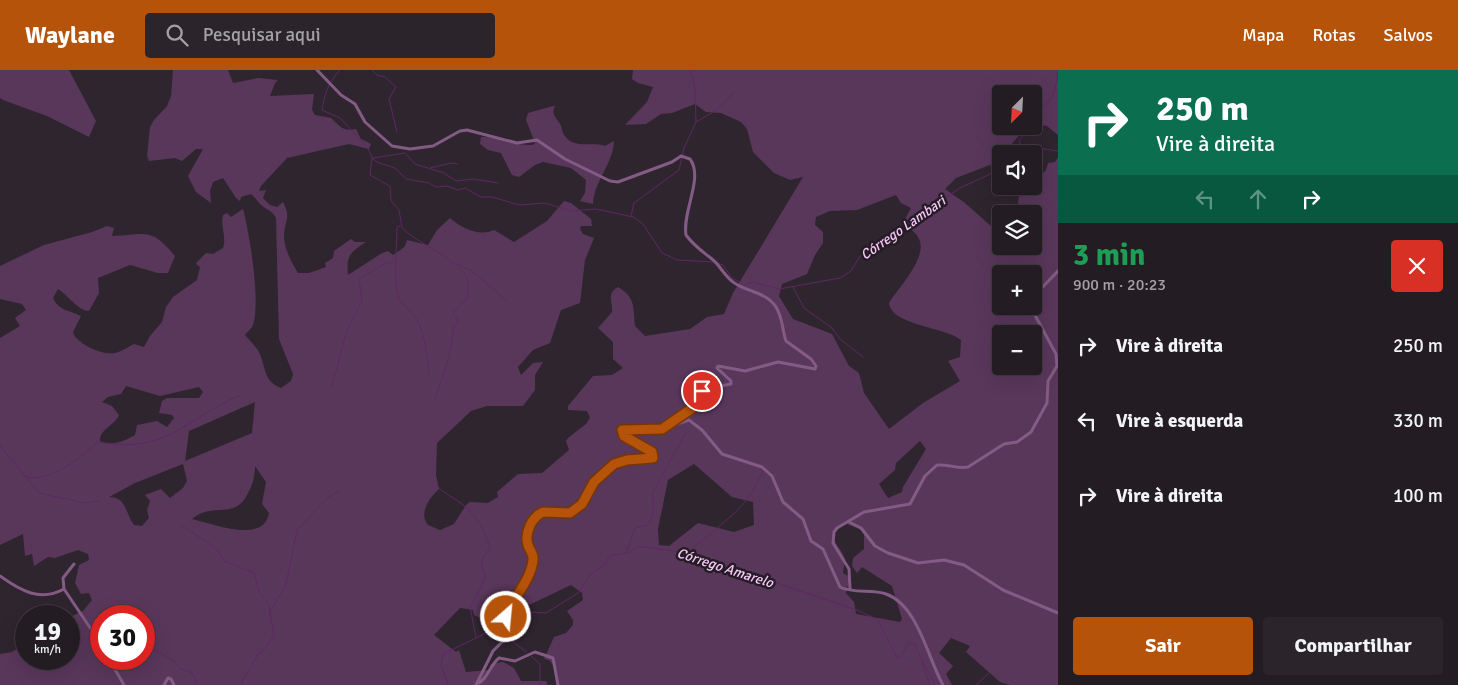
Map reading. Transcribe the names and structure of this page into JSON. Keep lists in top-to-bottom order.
{
  "water": ["Córrego Lambari", "Córrego Amarelo"],
  "north": "bottom left",
  "page": {
    "header": "Waylane",
    "search": "Pesquisar aqui",
    "nav": ["Mapa", "Rotas", "Salvos"],
    "turn": ["250 m", "Vire à direita"],
    "map_buttons": ["+", "−"],
    "heading": ["3 min", "900 m · 20:23"],
    "list": [
      {
        "name": "Vire à direita",
        "value": "250 m"
      },
      {
        "name": "Vire à esquerda",
        "value": "330 m"
      },
      {
        "name": "Vire à direita",
        "value": "100 m"
      }
    ],
    "speed": "19 km/h",
    "limit": "30",
    "buttons": ["Sair", "Compartilhar"]
  }
}
